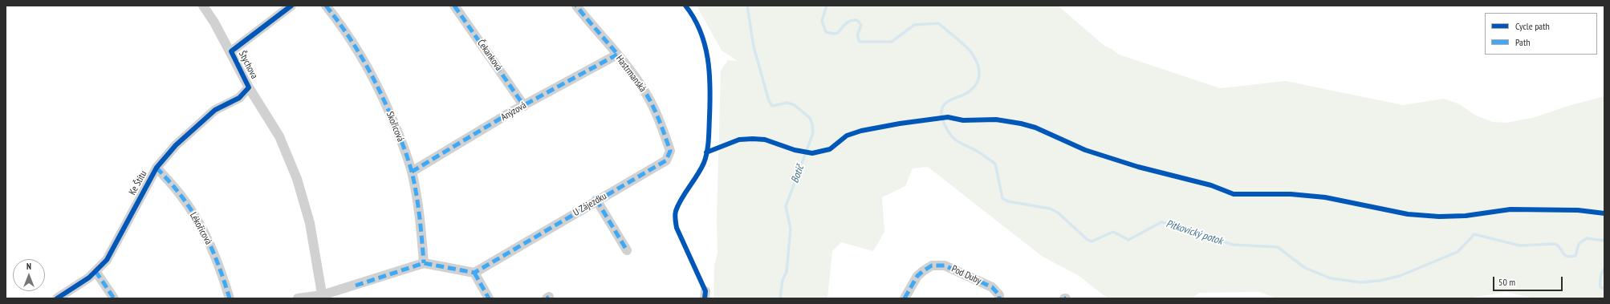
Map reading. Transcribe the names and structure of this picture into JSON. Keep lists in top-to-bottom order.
{
  "streets": {
    "street": [
      "Čekanková",
      "Štychova",
      "Hastrmanská",
      "Anýzová",
      "Skořicová",
      "Ke Štítu",
      "U Zájezdku",
      "Lékořicová",
      "Pod Duby"
    ]
  },
  "crossings": [
    ["Čekanková", "Anýzová"],
    ["Štychova", "Ke Štítu"],
    ["Hastrmanská", "Anýzová"],
    ["Hastrmanská", "U Zájezdku"],
    ["Anýzová", "Skořicová"],
    ["Ke Štítu", "Lékořicová"]
  ],
  "water": ["Botič", "Pitkovický potok"],
  "legend": ["Cycle path", "Path"],
  "scale_bar": "50 m",
  "north": "top"
}
